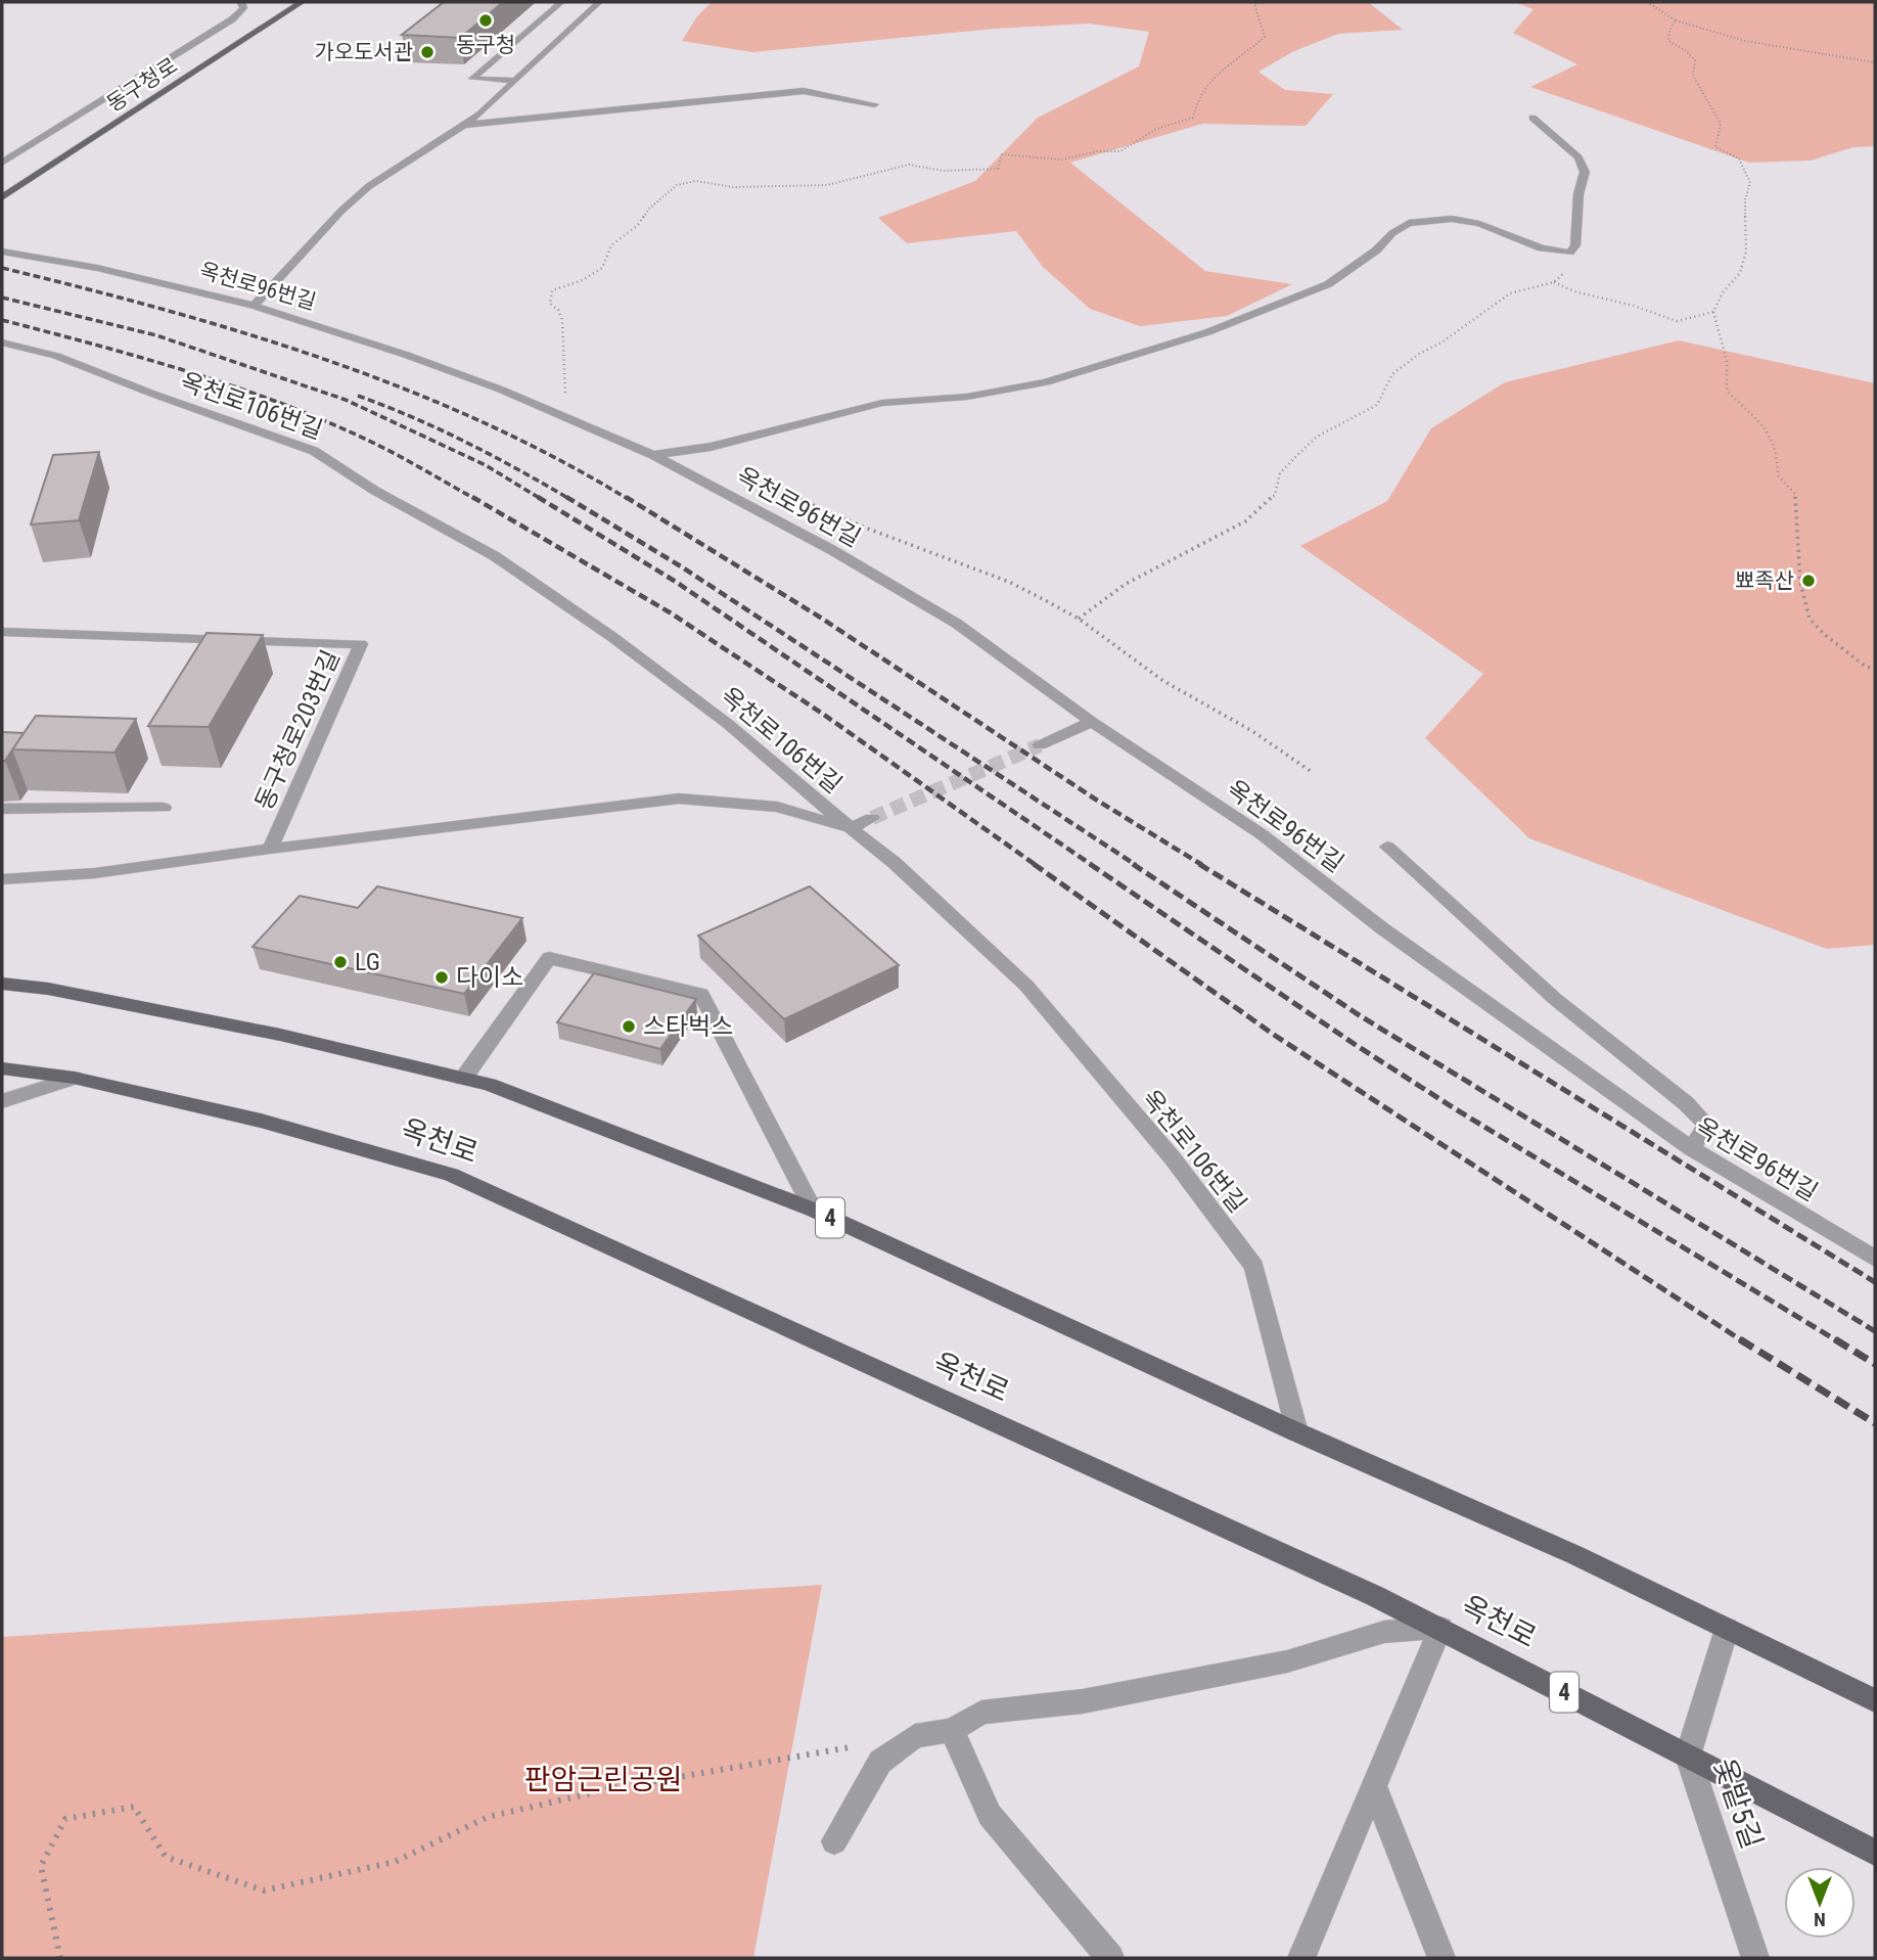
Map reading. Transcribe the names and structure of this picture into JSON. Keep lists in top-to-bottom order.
{
  "streets": {
    "main road": ["동구청로", "옥천로", "4"],
    "street": [
      "옥천로96번길",
      "옥천로106번길",
      "동구청로203번길",
      "옻밭5길"
    ]
  },
  "crossings": [
    ["옥천로106번길", "4"],
    ["옥천로", "옻밭5길"],
    ["4", "옻밭5길"]
  ],
  "parks": ["판암근린공원"],
  "places": [
    "동구청",
    "가오도서관",
    "뾰족산",
    "LG",
    "다이소",
    "스타벅스"
  ],
  "north": "bottom"
}
